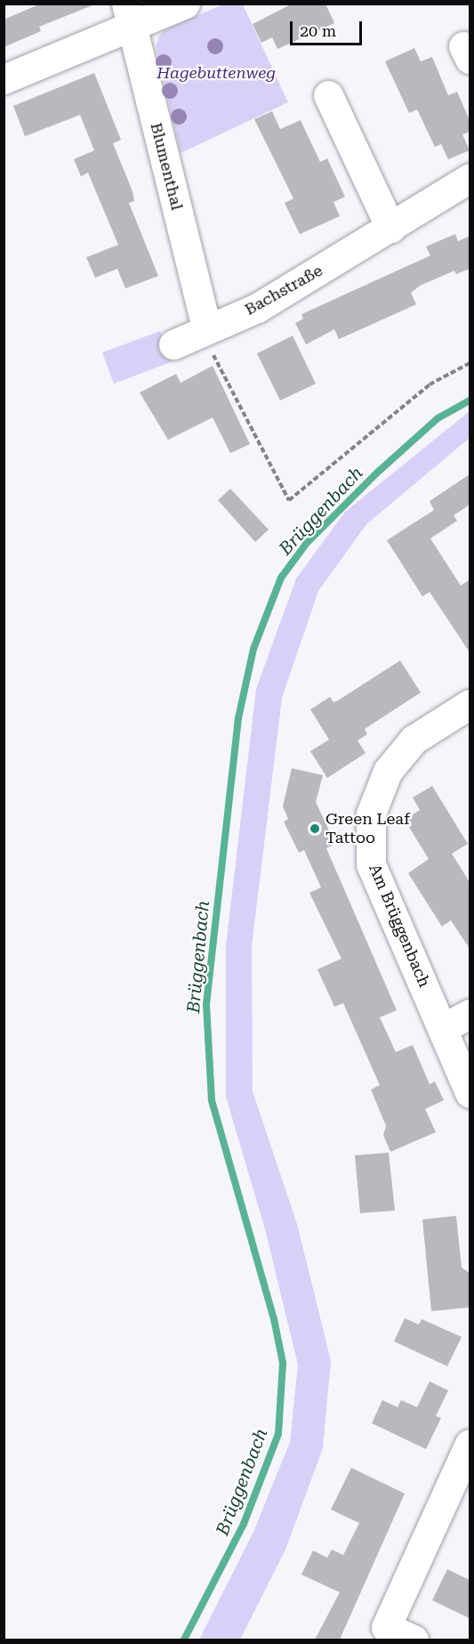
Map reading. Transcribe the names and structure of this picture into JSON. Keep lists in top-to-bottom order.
{
  "streets": {
    "street": ["Blumenthal", "Bachstraße", "Am Brüggenbach"]
  },
  "crossings": [
    ["Blumenthal", "Bachstraße"]
  ],
  "water": ["Brüggenbach"],
  "parks": ["Hagebuttenweg"],
  "places": ["Green Leaf Tattoo"],
  "scale_bar": "20 m"
}
